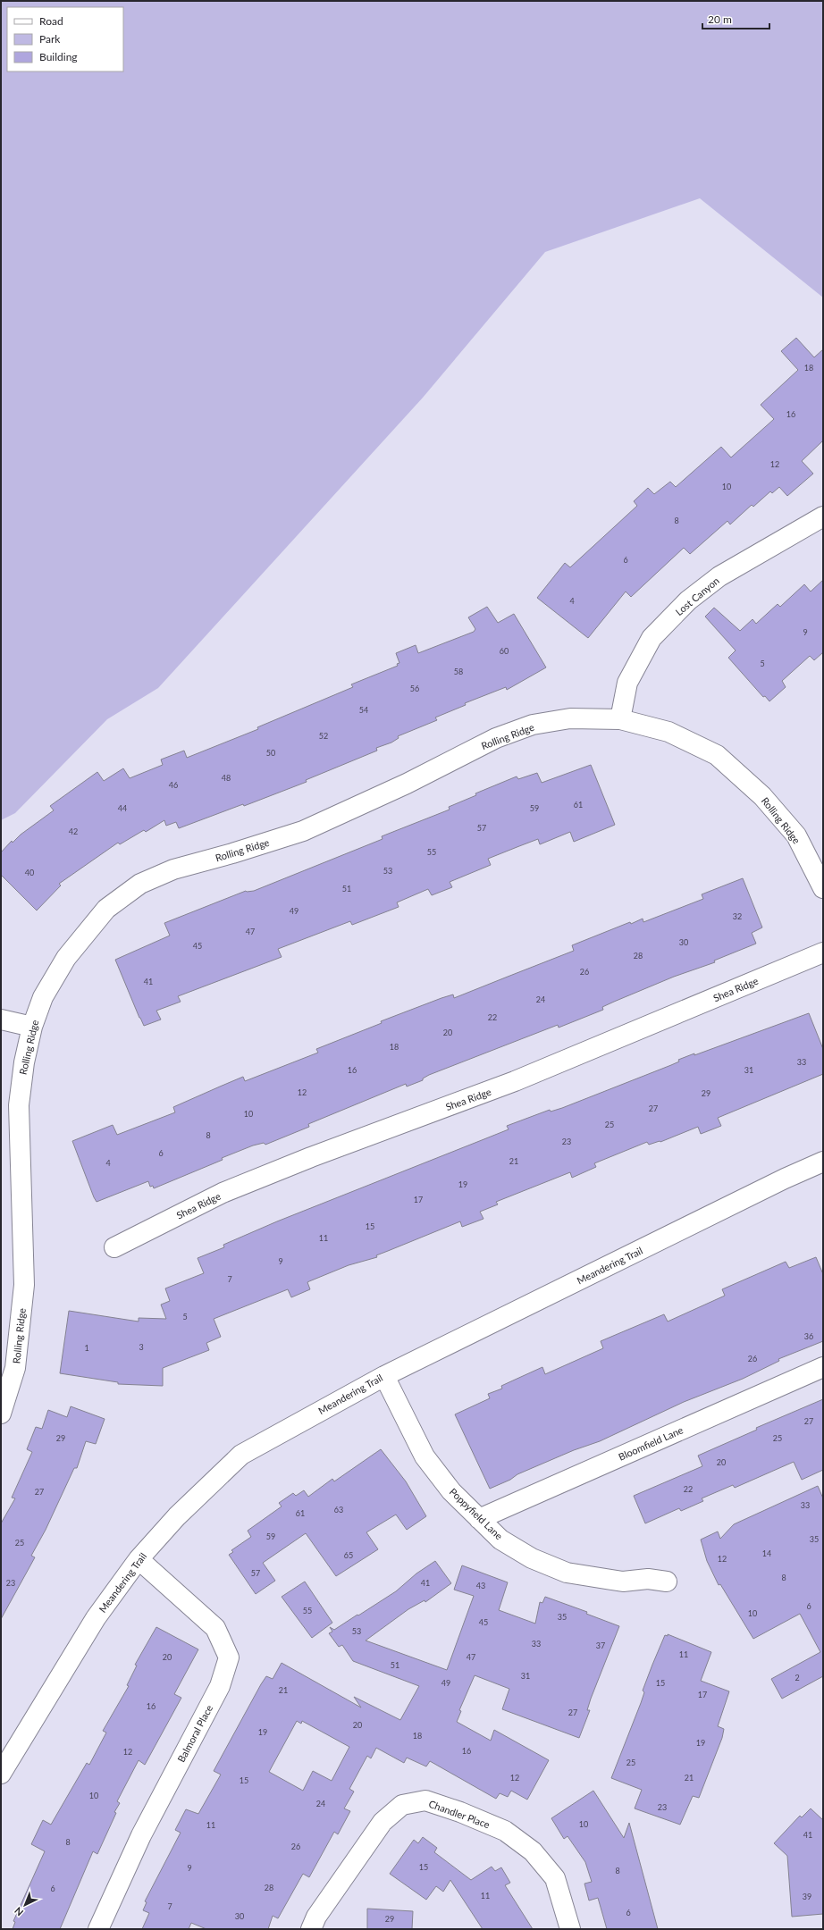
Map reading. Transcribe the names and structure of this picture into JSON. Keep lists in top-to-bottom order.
{
  "streets": {
    "street": [
      "Lost Canyon",
      "Rolling Ridge",
      "Shea Ridge",
      "Meandering Trail",
      "Bloomfield Lane",
      "Poppyfield Lane",
      "Balmoral Place",
      "Chandler Place"
    ]
  },
  "crossings": [
    ["Lost Canyon", "Rolling Ridge"],
    ["Meandering Trail", "Poppyfield Lane"],
    ["Meandering Trail", "Balmoral Place"],
    ["Bloomfield Lane", "Poppyfield Lane"]
  ],
  "house_numbers": [
    "18",
    "16",
    "12",
    "10",
    "8",
    "6",
    "4",
    "9",
    "60",
    "5",
    "58",
    "56",
    "54",
    "52",
    "50",
    "48",
    "46",
    "61",
    "44",
    "59",
    "57",
    "42",
    "55",
    "53",
    "40",
    "51",
    "49",
    "32",
    "47",
    "30",
    "45",
    "28",
    "26",
    "41",
    "24",
    "22",
    "20",
    "18",
    "33",
    "16",
    "31",
    "12",
    "29",
    "27",
    "10",
    "25",
    "8",
    "23",
    "6",
    "21",
    "4",
    "19",
    "17",
    "15",
    "11",
    "9",
    "7",
    "5",
    "36",
    "3",
    "1",
    "26",
    "27",
    "29",
    "25",
    "20",
    "22",
    "27",
    "33",
    "63",
    "61",
    "59",
    "35",
    "25",
    "14",
    "65",
    "12",
    "57",
    "8",
    "23",
    "41",
    "43",
    "6",
    "55",
    "10",
    "35",
    "45",
    "53",
    "33",
    "37",
    "11",
    "20",
    "47",
    "51",
    "31",
    "2",
    "49",
    "15",
    "21",
    "17",
    "16",
    "27",
    "20",
    "19",
    "18",
    "19",
    "16",
    "12",
    "25",
    "12",
    "21",
    "15",
    "10",
    "24",
    "23",
    "10",
    "11",
    "41",
    "8",
    "26",
    "15",
    "9",
    "8",
    "28",
    "6",
    "11",
    "39",
    "7",
    "6",
    "30",
    "29"
  ],
  "legend": ["Road", "Park", "Building"],
  "scale_bar": "20 m",
  "north": "bottom left"
}
